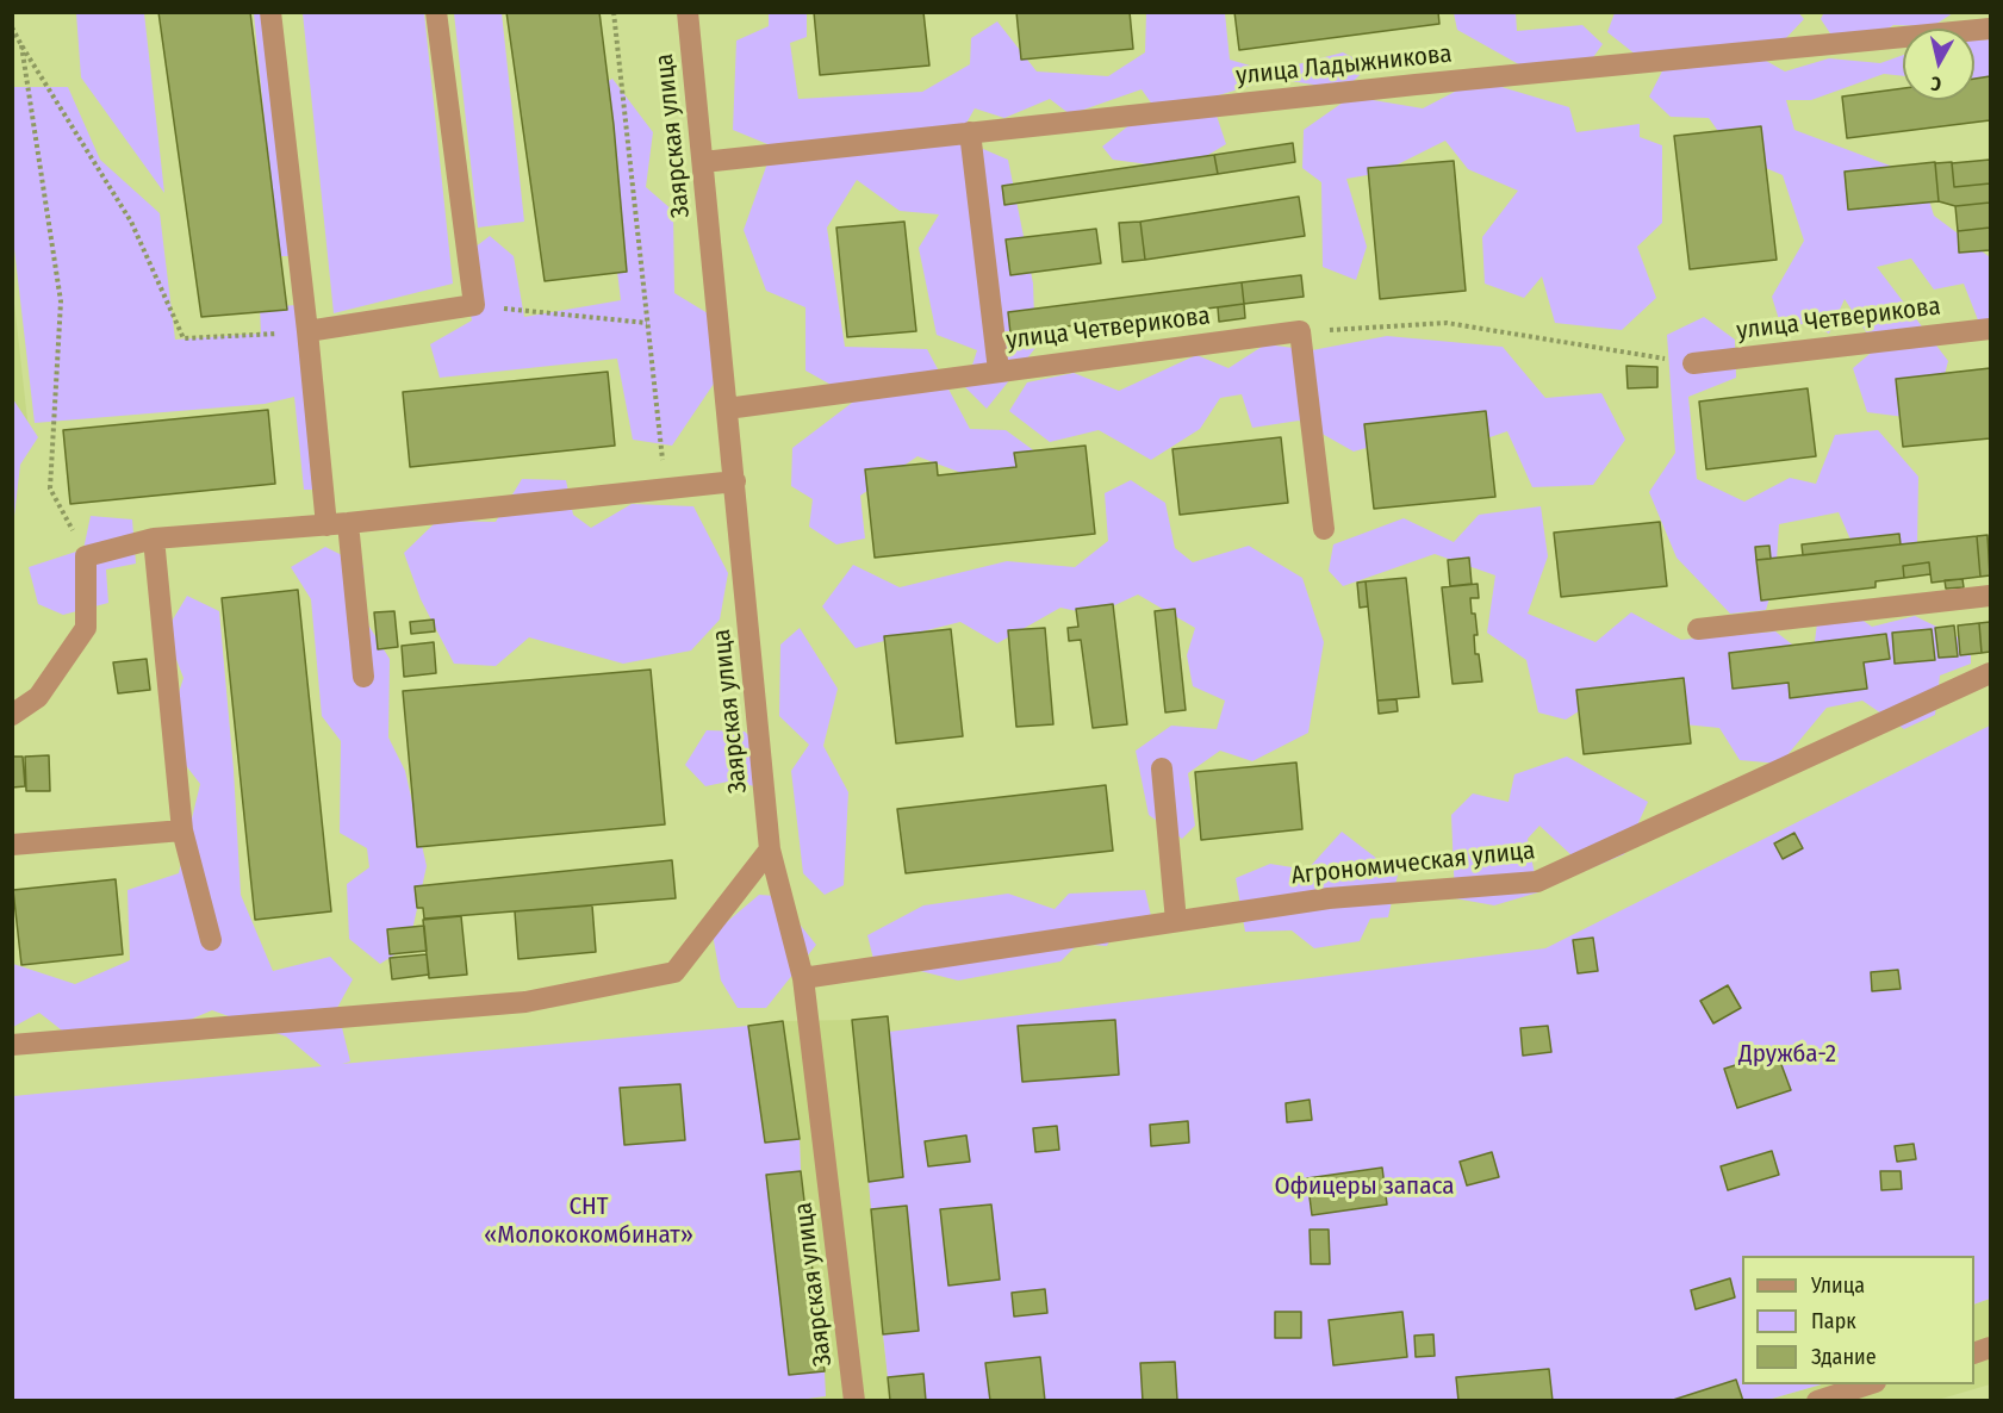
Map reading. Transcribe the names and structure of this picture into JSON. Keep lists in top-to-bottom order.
{
  "streets": {
    "street": [
      "улица Ладыжникова",
      "Заярская улица",
      "улица Четверикова",
      "Агрономическая улица"
    ]
  },
  "crossings": [
    ["улица Ладыжникова", "Заярская улица"],
    ["Заярская улица", "улица Четверикова"],
    ["Заярская улица", "Агрономическая улица"]
  ],
  "parks": ["Дружба-2", "Офицеры запаса", "СНТ «Молококомбинат»"],
  "legend": ["Улица", "Парк", "Здание"],
  "north": "bottom"
}
